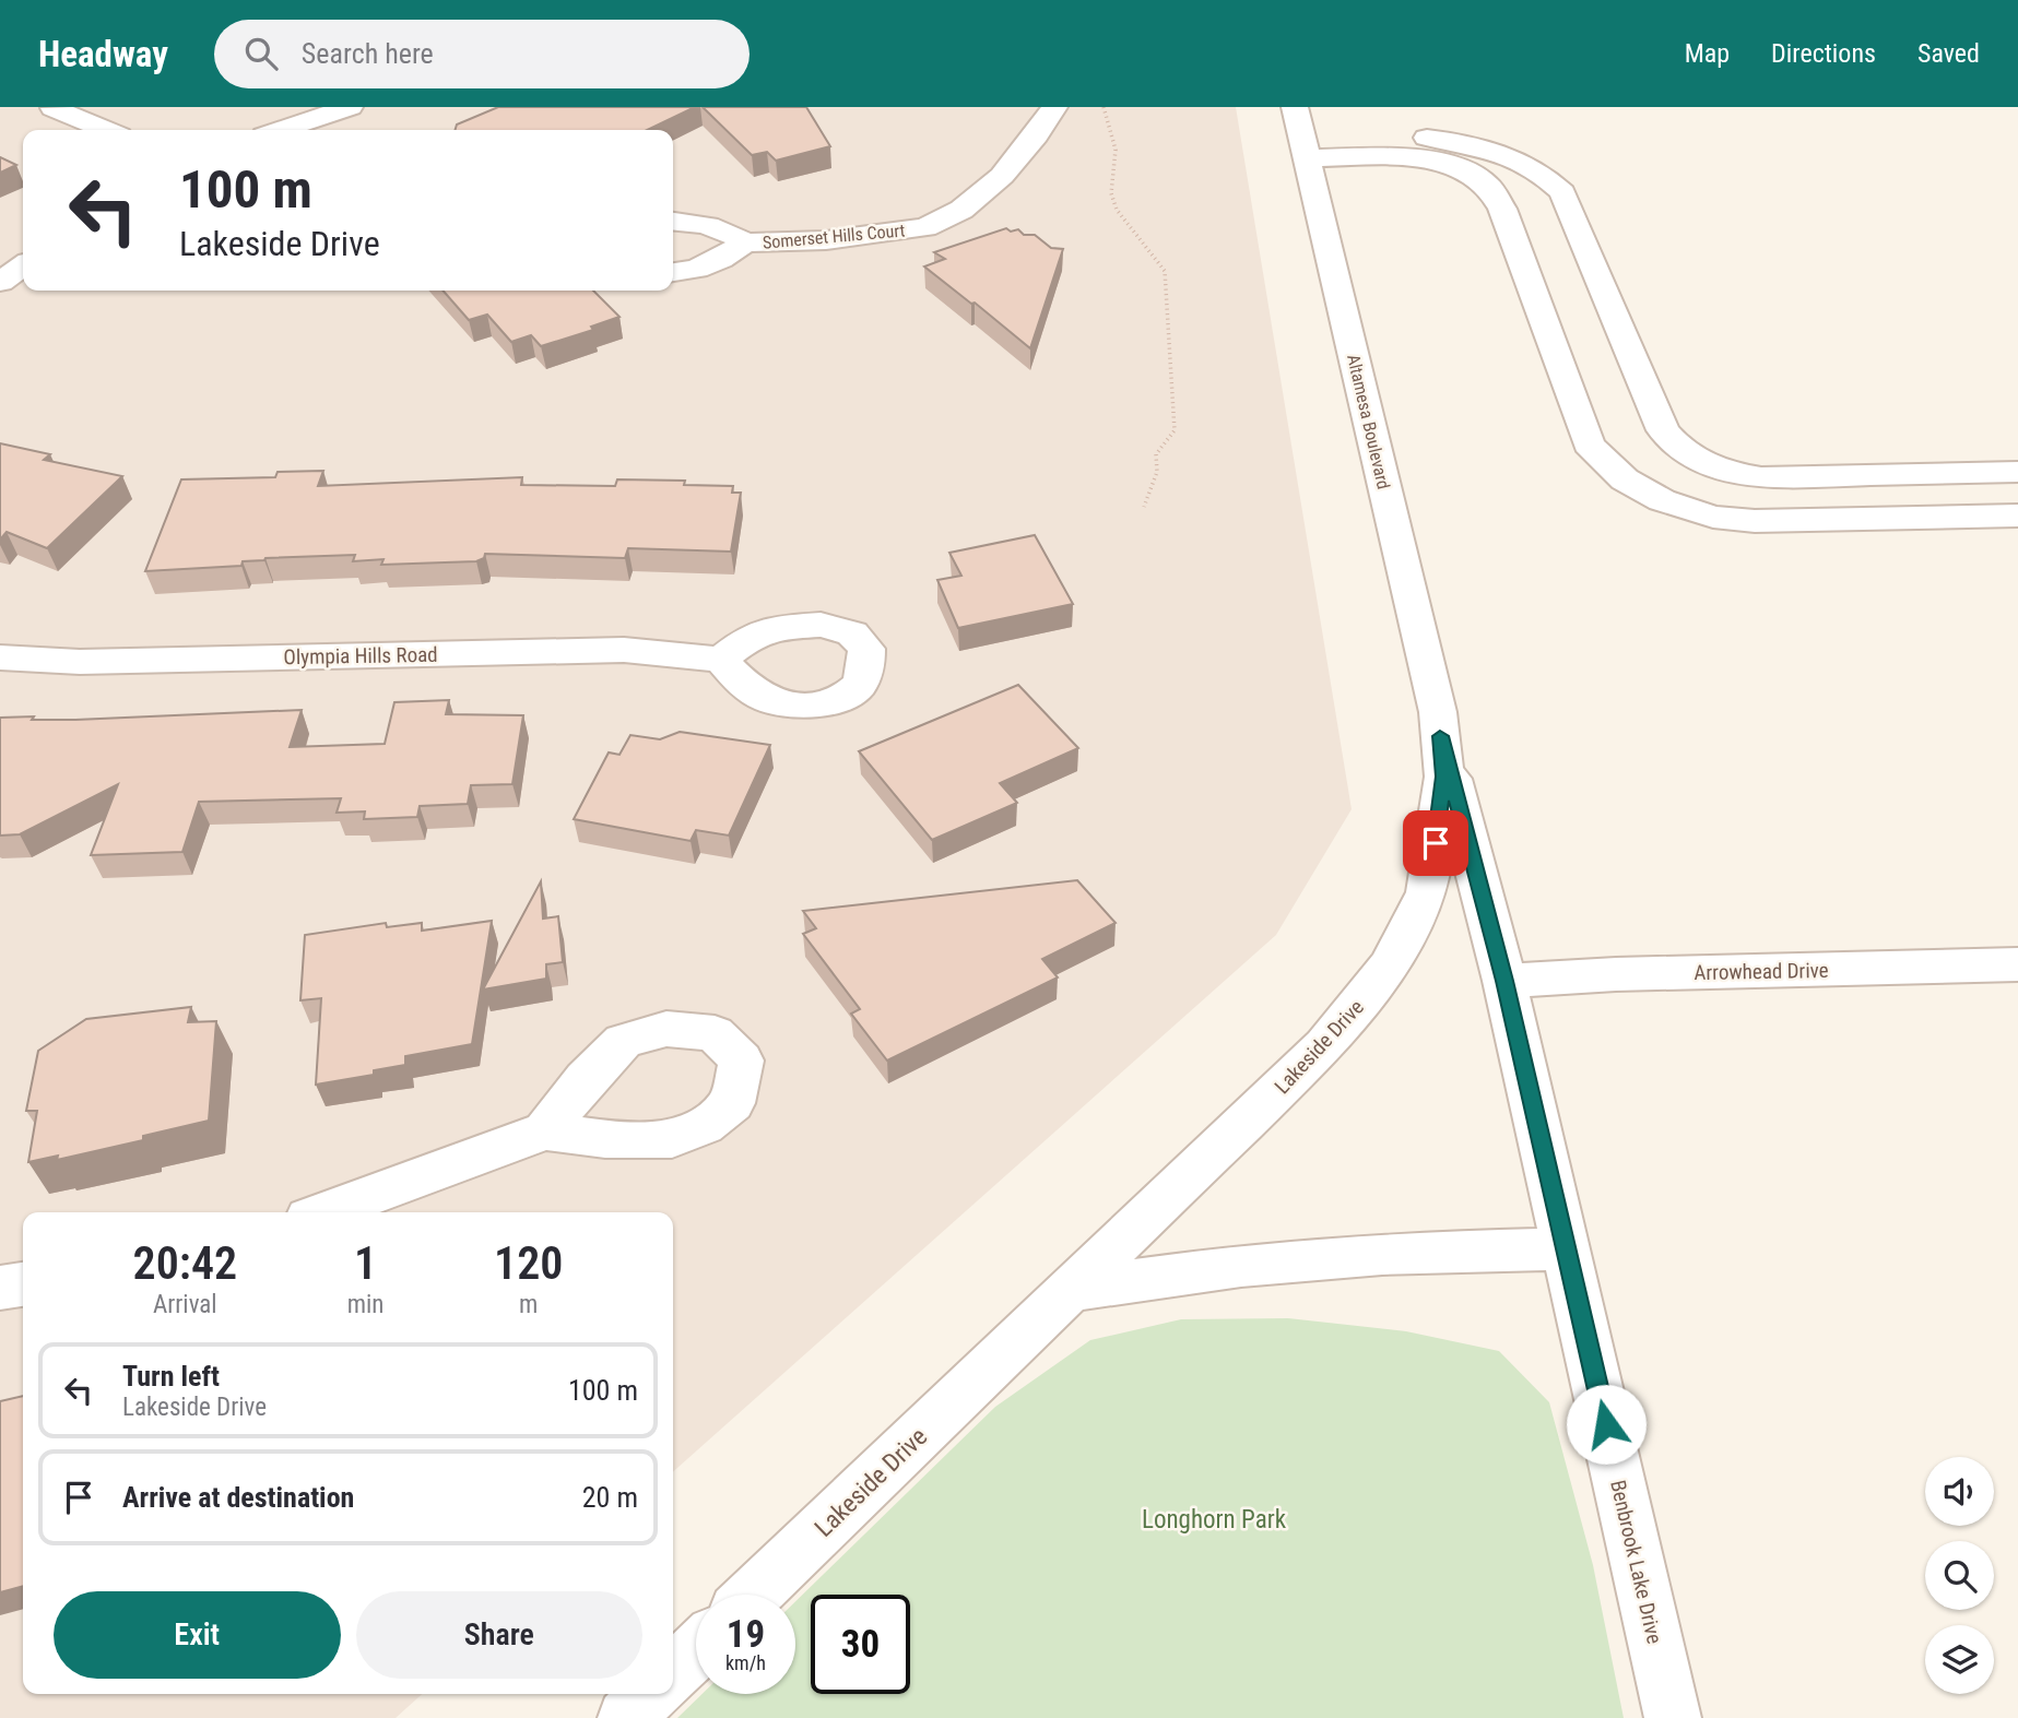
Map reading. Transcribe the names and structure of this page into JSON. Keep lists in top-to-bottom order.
{
  "streets": {
    "street": [
      "Somerset Hills Court",
      "Altamesa Boulevard",
      "Olympia Hills Road",
      "Arrowhead Drive",
      "Lakeside Drive",
      "Benbrook Lake Drive"
    ]
  },
  "crossings": [
    ["Altamesa Boulevard", "Lakeside Drive"],
    ["Altamesa Boulevard", "Benbrook Lake Drive"],
    ["Arrowhead Drive", "Benbrook Lake Drive"],
    ["Lakeside Drive", "Benbrook Lake Drive"]
  ],
  "parks": ["Longhorn Park"],
  "page": {
    "header": "Headway",
    "search": "Search here",
    "nav": ["Map", "Directions", "Saved"],
    "turn": ["100 m", "Lakeside Drive"],
    "eta": [
      "20:42",
      "Arrival",
      "1",
      "min",
      "120",
      "m"
    ],
    "list": [
      {
        "name": "Turn left",
        "note": "Lakeside Drive",
        "value": "100 m"
      },
      {
        "name": "Arrive at destination",
        "value": "20 m"
      }
    ],
    "buttons": ["Exit", "Share"],
    "speed": "19 km/h",
    "limit": "30"
  }
}
